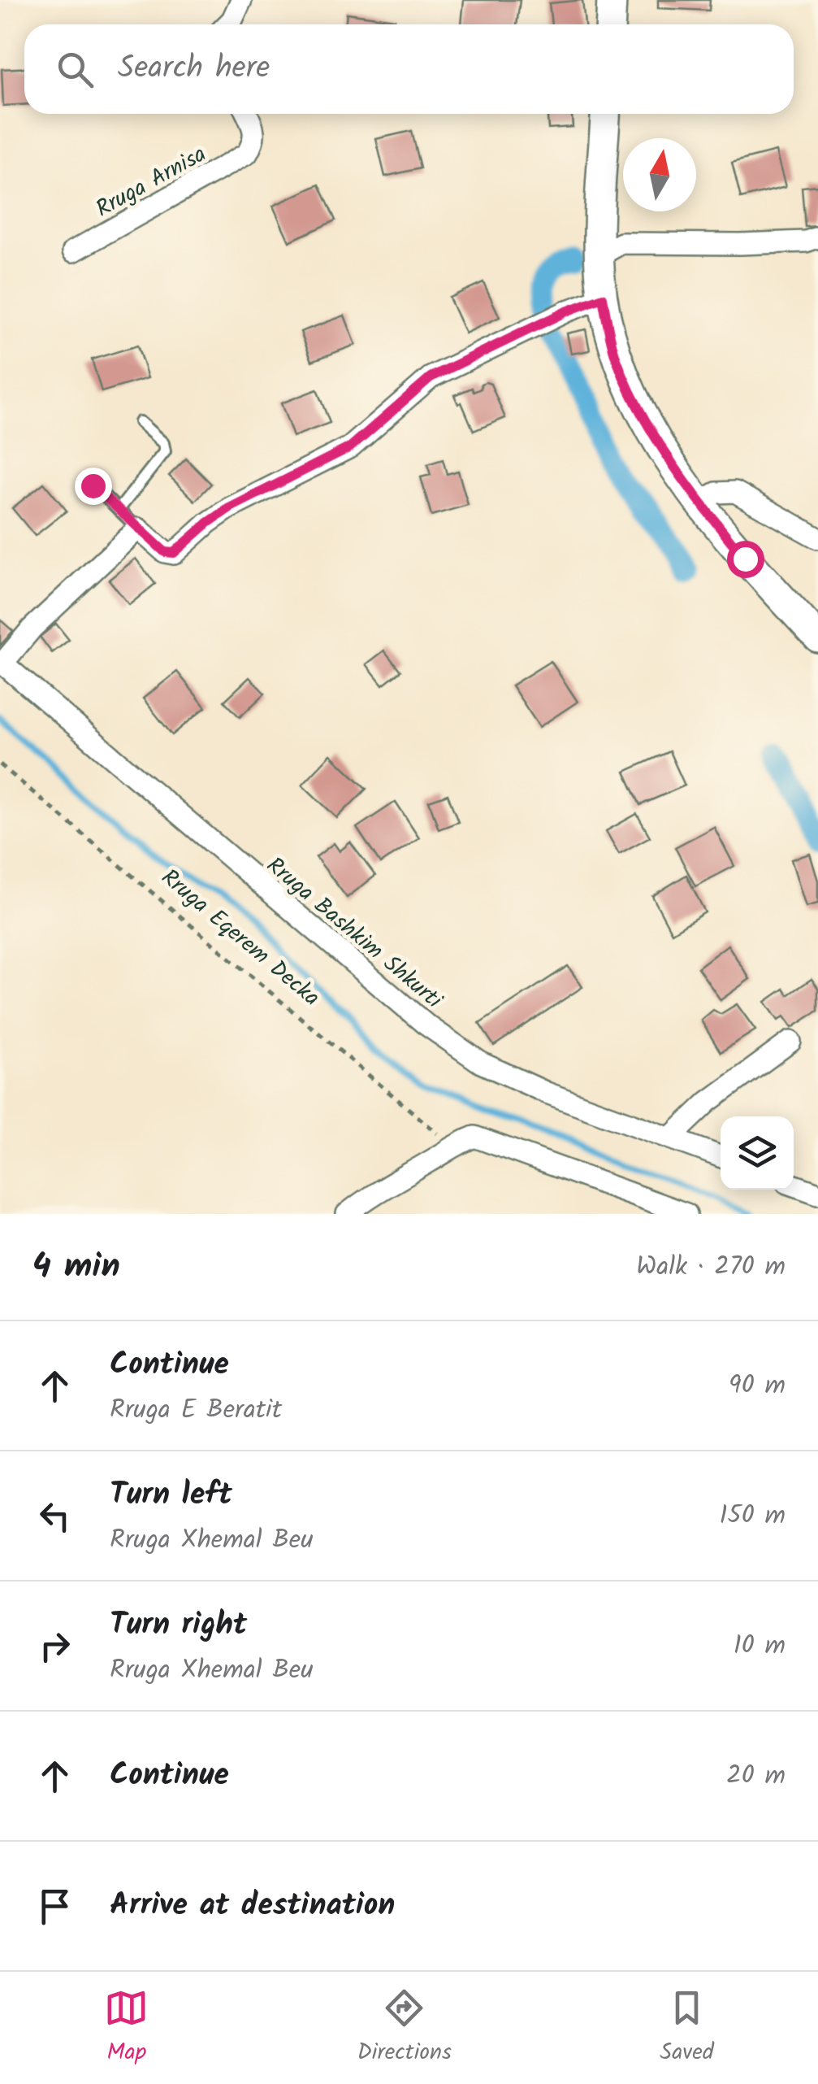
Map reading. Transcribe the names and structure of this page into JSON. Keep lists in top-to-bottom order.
{
  "streets": {
    "street": ["Rruga Arnisa", "Rruga Bashkim Shkurti"],
    "path": ["Rruga Eqerem Decka"]
  },
  "north": "top",
  "page": {
    "search": "Search here",
    "heading": ["4 min", "Walk · 270 m"],
    "list": [
      ["Continue", "Rruga E Beratit", "90 m"],
      ["Turn left", "Rruga Xhemal Beu", "150 m"],
      ["Turn right", "Rruga Xhemal Beu", "10 m"],
      ["Continue", "20 m"],
      "Arrive at destination"
    ],
    "nav": ["Map", "Directions", "Saved"]
  }
}
